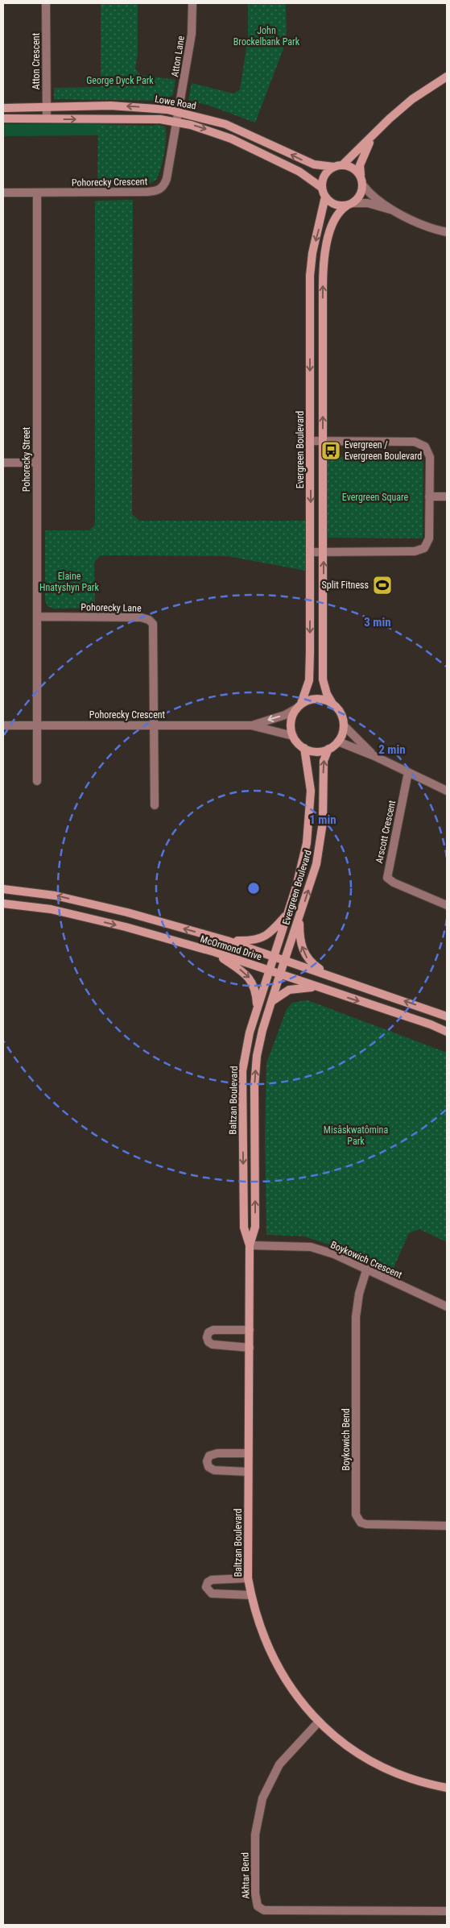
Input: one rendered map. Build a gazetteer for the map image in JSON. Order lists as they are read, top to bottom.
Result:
{
  "streets": {
    "street": [
      "Atton Lane",
      "Atton Crescent",
      "Lowe Road",
      "Pohorecky Crescent",
      "Evergreen Boulevard",
      "Pohorecky Street",
      "Pohorecky Lane",
      "Arscott Crescent",
      "McOrmond Drive",
      "Baltzan Boulevard",
      "Boykowich Crescent",
      "Boykowich Bend",
      "Akhtar Bend"
    ]
  },
  "crossings": [
    ["Atton Lane", "Lowe Road"],
    ["Atton Lane", "Pohorecky Crescent"],
    ["Atton Crescent", "Lowe Road"],
    ["Lowe Road", "Pohorecky Crescent"],
    ["Lowe Road", "Evergreen Boulevard"],
    ["Pohorecky Crescent", "Evergreen Boulevard"],
    ["Pohorecky Crescent", "Pohorecky Street"],
    ["Pohorecky Crescent", "Pohorecky Lane"],
    ["Evergreen Boulevard", "McOrmond Drive"],
    ["Evergreen Boulevard", "Baltzan Boulevard"],
    ["Pohorecky Street", "Pohorecky Lane"],
    ["McOrmond Drive", "Baltzan Boulevard"],
    ["Baltzan Boulevard", "Boykowich Crescent"],
    ["Baltzan Boulevard", "Akhtar Bend"],
    ["Boykowich Crescent", "Boykowich Bend"]
  ],
  "parks": [
    "John Brockelbank Park",
    "George Dyck Park",
    "Evergreen Square",
    "Elaine Hnatyshyn Park",
    "Misâskwatômina Park"
  ],
  "places": {
    "bus stop": ["Evergreen / Evergreen Boulevard"],
    "sports": ["Split Fitness"]
  },
  "rings": ["3 min", "2 min", "1 min"]
}
